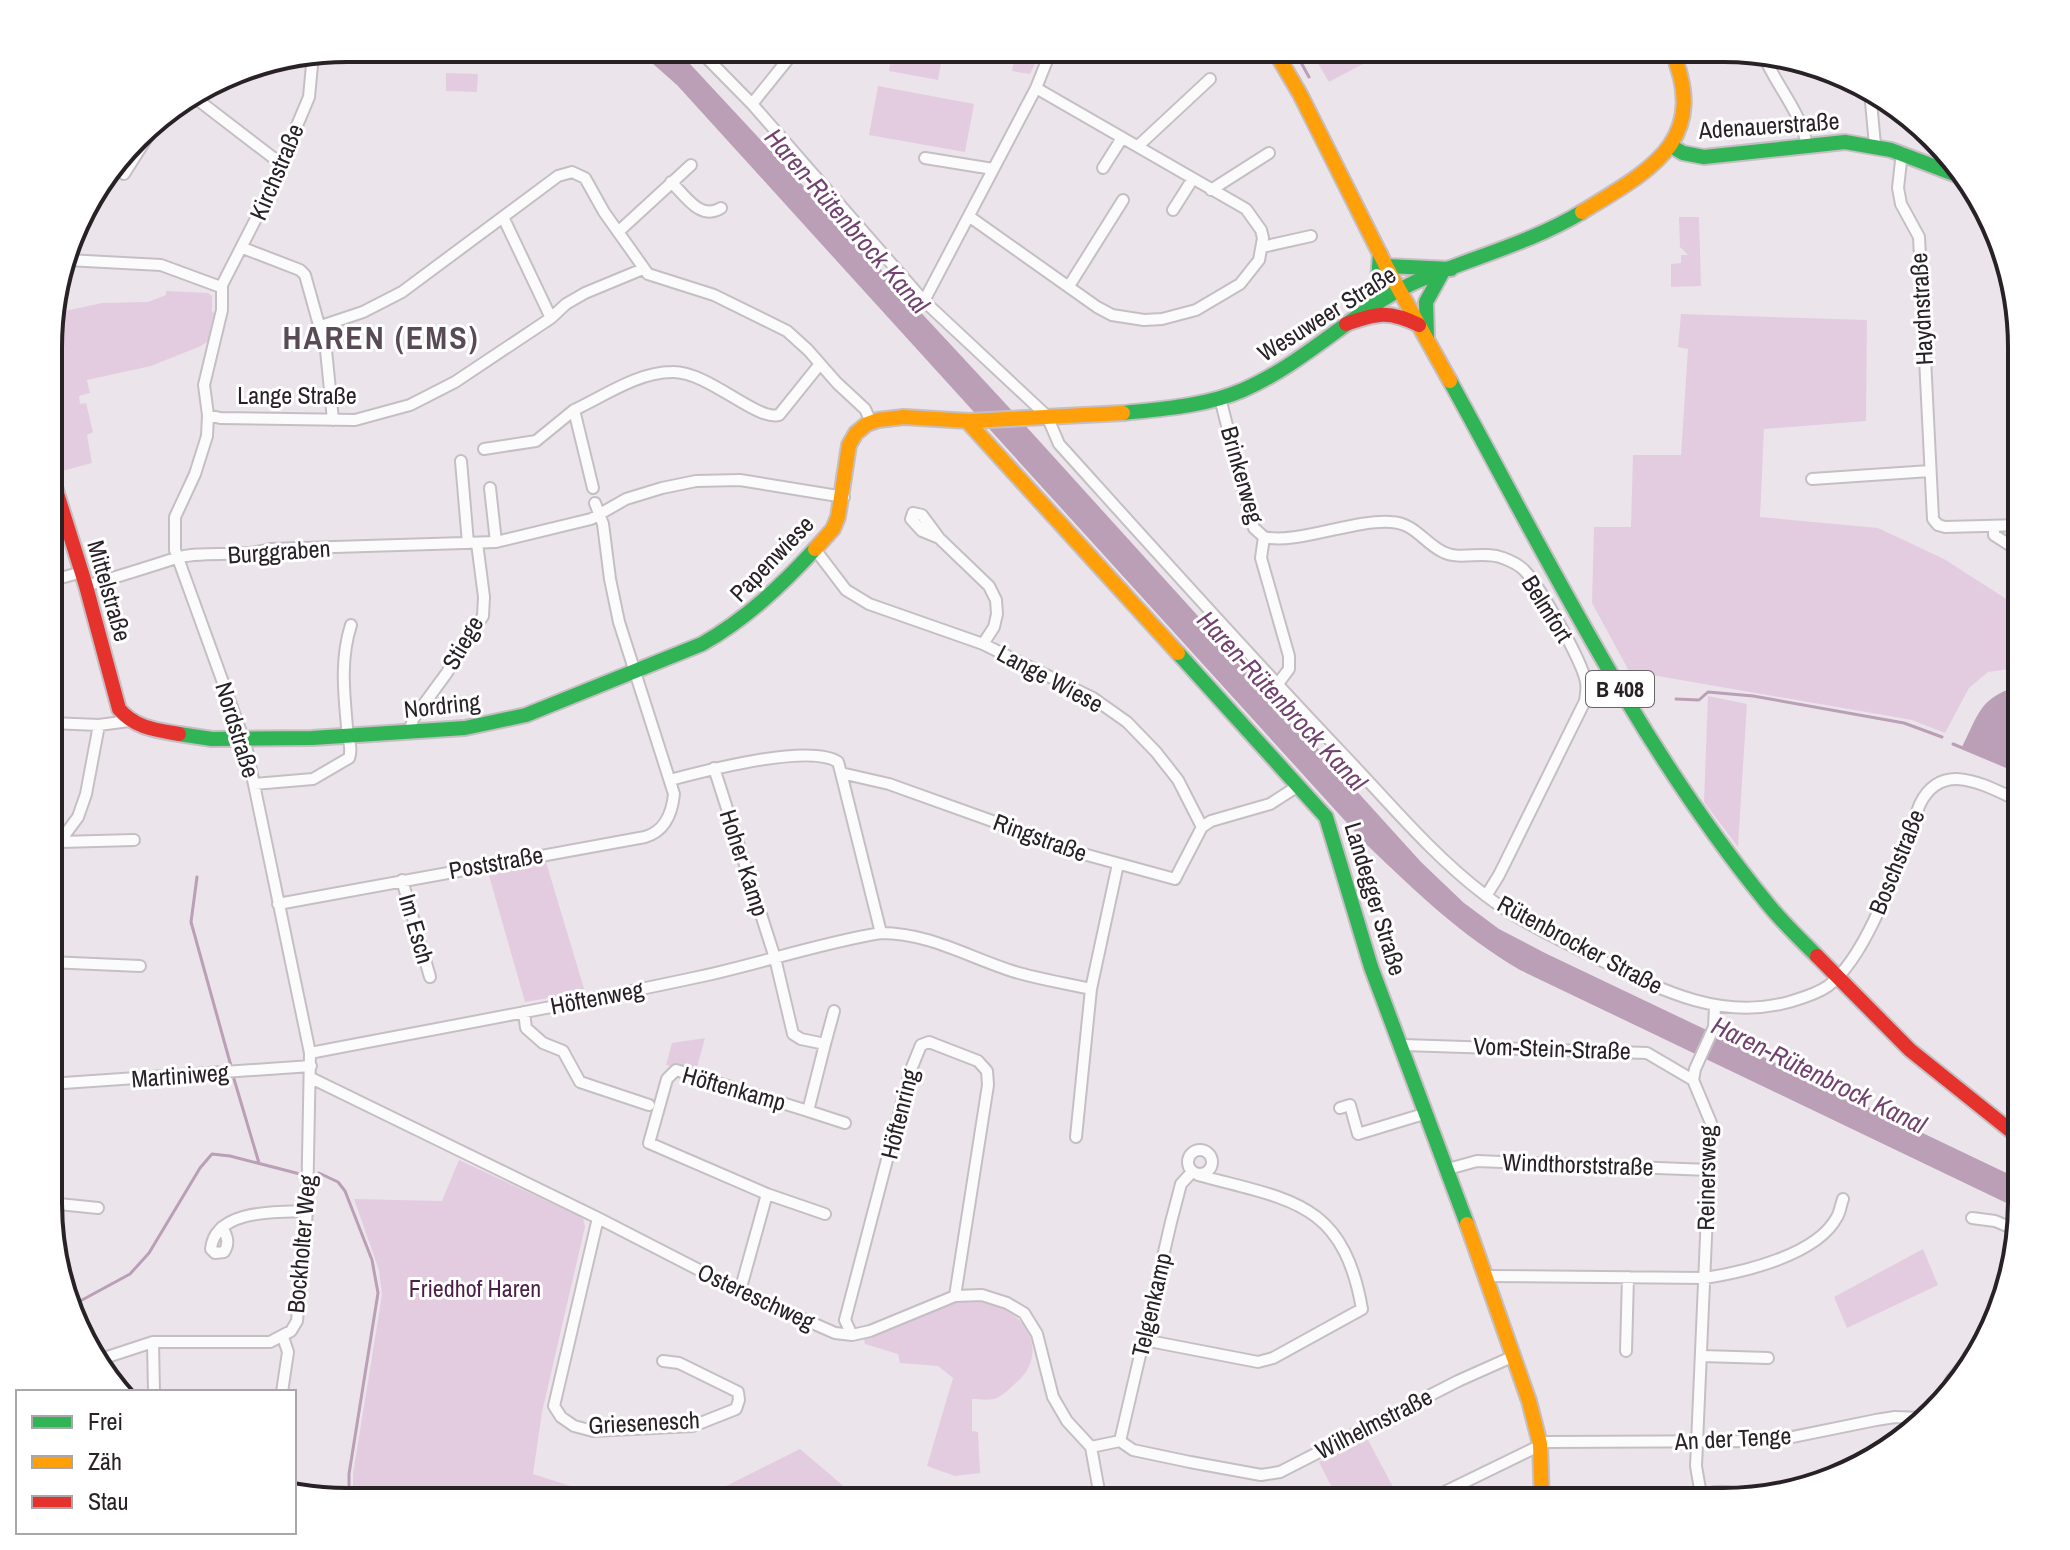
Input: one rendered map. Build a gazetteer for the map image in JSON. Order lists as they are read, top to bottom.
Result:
{
  "streets": {
    "main road": [
      "Adenauerstraße",
      "Wesuweer Straße",
      "Papenwiese",
      "Mittelstraße",
      "B 408",
      "Nordring",
      "Landegger Straße"
    ],
    "street": [
      "Kirchstraße",
      "Haydnstraße",
      "Lange Straße",
      "Brinkerweg",
      "Burggraben",
      "Belmfort",
      "Stiege",
      "Lange Wiese",
      "Nordstraße",
      "Ringstraße",
      "Boschstraße",
      "Poststraße",
      "Hoher Kamp",
      "Im Esch",
      "Rütenbrocker Straße",
      "Höftenweg",
      "Vom-Stein-Straße",
      "Martiniweg",
      "Höftenkamp",
      "Höftenring",
      "Windthorststraße",
      "Reinersweg",
      "Bockholter Weg",
      "Ostereschweg",
      "Telgenkamp",
      "Griesenesch",
      "Wilhelmstraße",
      "An der Tenge"
    ]
  },
  "crossings": [
    ["Adenauerstraße", "Haydnstraße"],
    ["Adenauerstraße", "Wesuweer Straße"],
    ["Kirchstraße", "Nordstraße"],
    ["Wesuweer Straße", "Brinkerweg"],
    ["Wesuweer Straße", "B 408"],
    ["Wesuweer Straße", "Landegger Straße"],
    ["Wesuweer Straße", "Rütenbrocker Straße"],
    ["Lange Straße", "Nordstraße"],
    ["Brinkerweg", "Belmfort"],
    ["Brinkerweg", "Rütenbrocker Straße"],
    ["Burggraben", "Papenwiese"],
    ["Burggraben", "Mittelstraße"],
    ["Burggraben", "Stiege"],
    ["Burggraben", "Nordstraße"],
    ["Papenwiese", "Lange Wiese"],
    ["Papenwiese", "Nordring"],
    ["Mittelstraße", "Nordring"],
    ["Belmfort", "Rütenbrocker Straße"],
    ["Stiege", "Nordring"],
    ["B 408", "Boschstraße"],
    ["B 408", "Rütenbrocker Straße"],
    ["Nordring", "Nordstraße"],
    ["Nordstraße", "Poststraße"],
    ["Nordstraße", "Höftenweg"],
    ["Nordstraße", "Bockholter Weg"],
    ["Ringstraße", "Poststraße"],
    ["Ringstraße", "Hoher Kamp"],
    ["Boschstraße", "Rütenbrocker Straße"],
    ["Poststraße", "Im Esch"],
    ["Hoher Kamp", "Höftenweg"],
    ["Landegger Straße", "Vom-Stein-Straße"],
    ["Landegger Straße", "Windthorststraße"],
    ["Landegger Straße", "Wilhelmstraße"],
    ["Landegger Straße", "An der Tenge"],
    ["Höftenweg", "Bockholter Weg"],
    ["Vom-Stein-Straße", "Reinersweg"],
    ["Martiniweg", "Bockholter Weg"],
    ["Höftenring", "Ostereschweg"],
    ["Windthorststraße", "Reinersweg"],
    ["Reinersweg", "An der Tenge"],
    ["Bockholter Weg", "Ostereschweg"],
    ["Ostereschweg", "Griesenesch"],
    ["Telgenkamp", "Wilhelmstraße"]
  ],
  "districts": ["HAREN (EMS)"],
  "water": ["Haren-Rütenbrock Kanal"],
  "parks": ["Friedhof Haren"],
  "legend": ["Frei", "Zäh", "Stau"]
}
